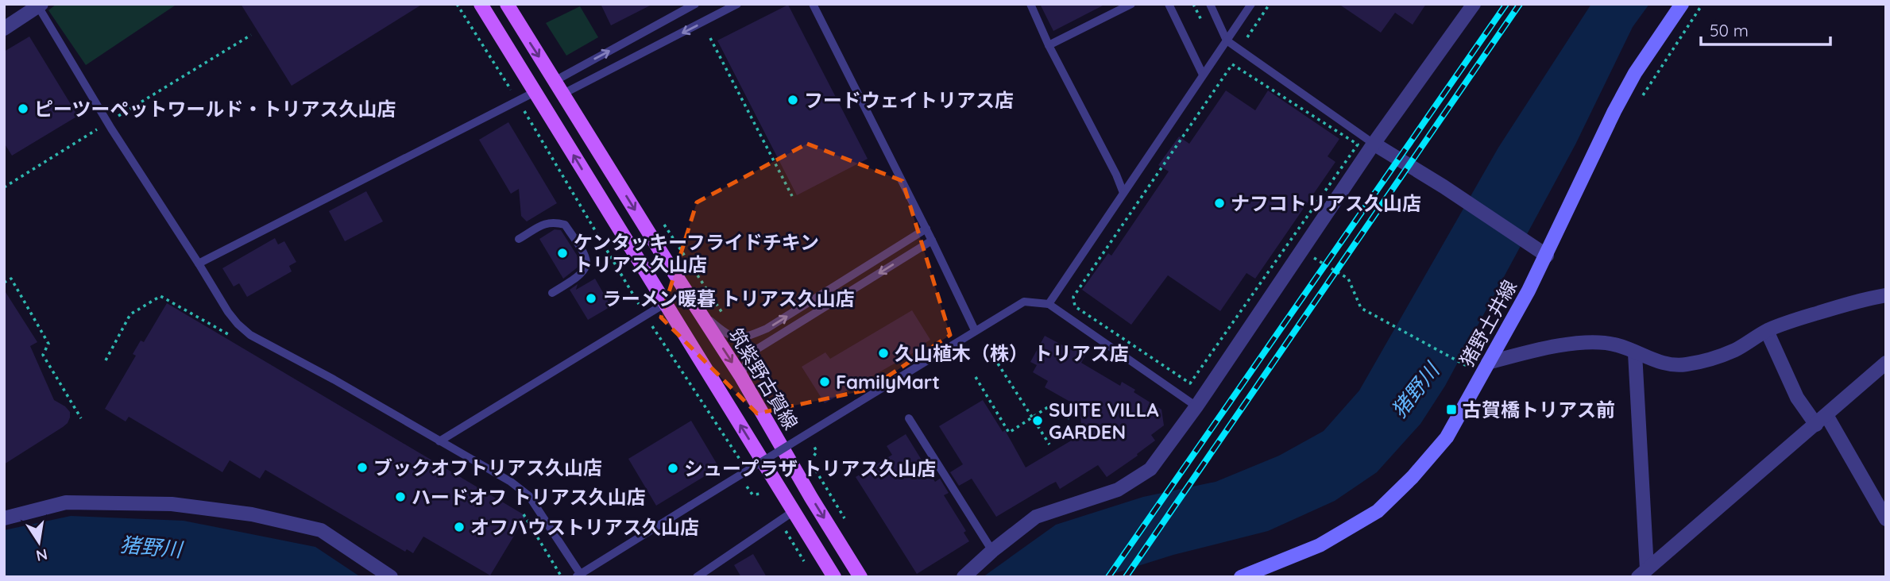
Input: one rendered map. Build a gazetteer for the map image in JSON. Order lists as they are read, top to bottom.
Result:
{
  "streets": {
    "main road": ["猪野土井線", "筑紫野古賀線"]
  },
  "water": ["猪野川"],
  "places": {
    "other": [
      "フードウェイトリアス店",
      "ピーツーペットワールド・トリアス久山店",
      "ナフコトリアス久山店",
      "ケンタッキーフライドチキン トリアス久山店",
      "ラーメン暖暮 トリアス久山店",
      "久山植木（株） トリアス店",
      "FamilyMart",
      "SUITE VILLA GARDEN",
      "ブックオフトリアス久山店",
      "シュープラザ トリアス久山店",
      "ハードオフ トリアス久山店",
      "オフハウストリアス久山店"
    ],
    "transit": ["古賀橋トリアス前"]
  },
  "scale_bar": "50 m",
  "north": "bottom"
}
